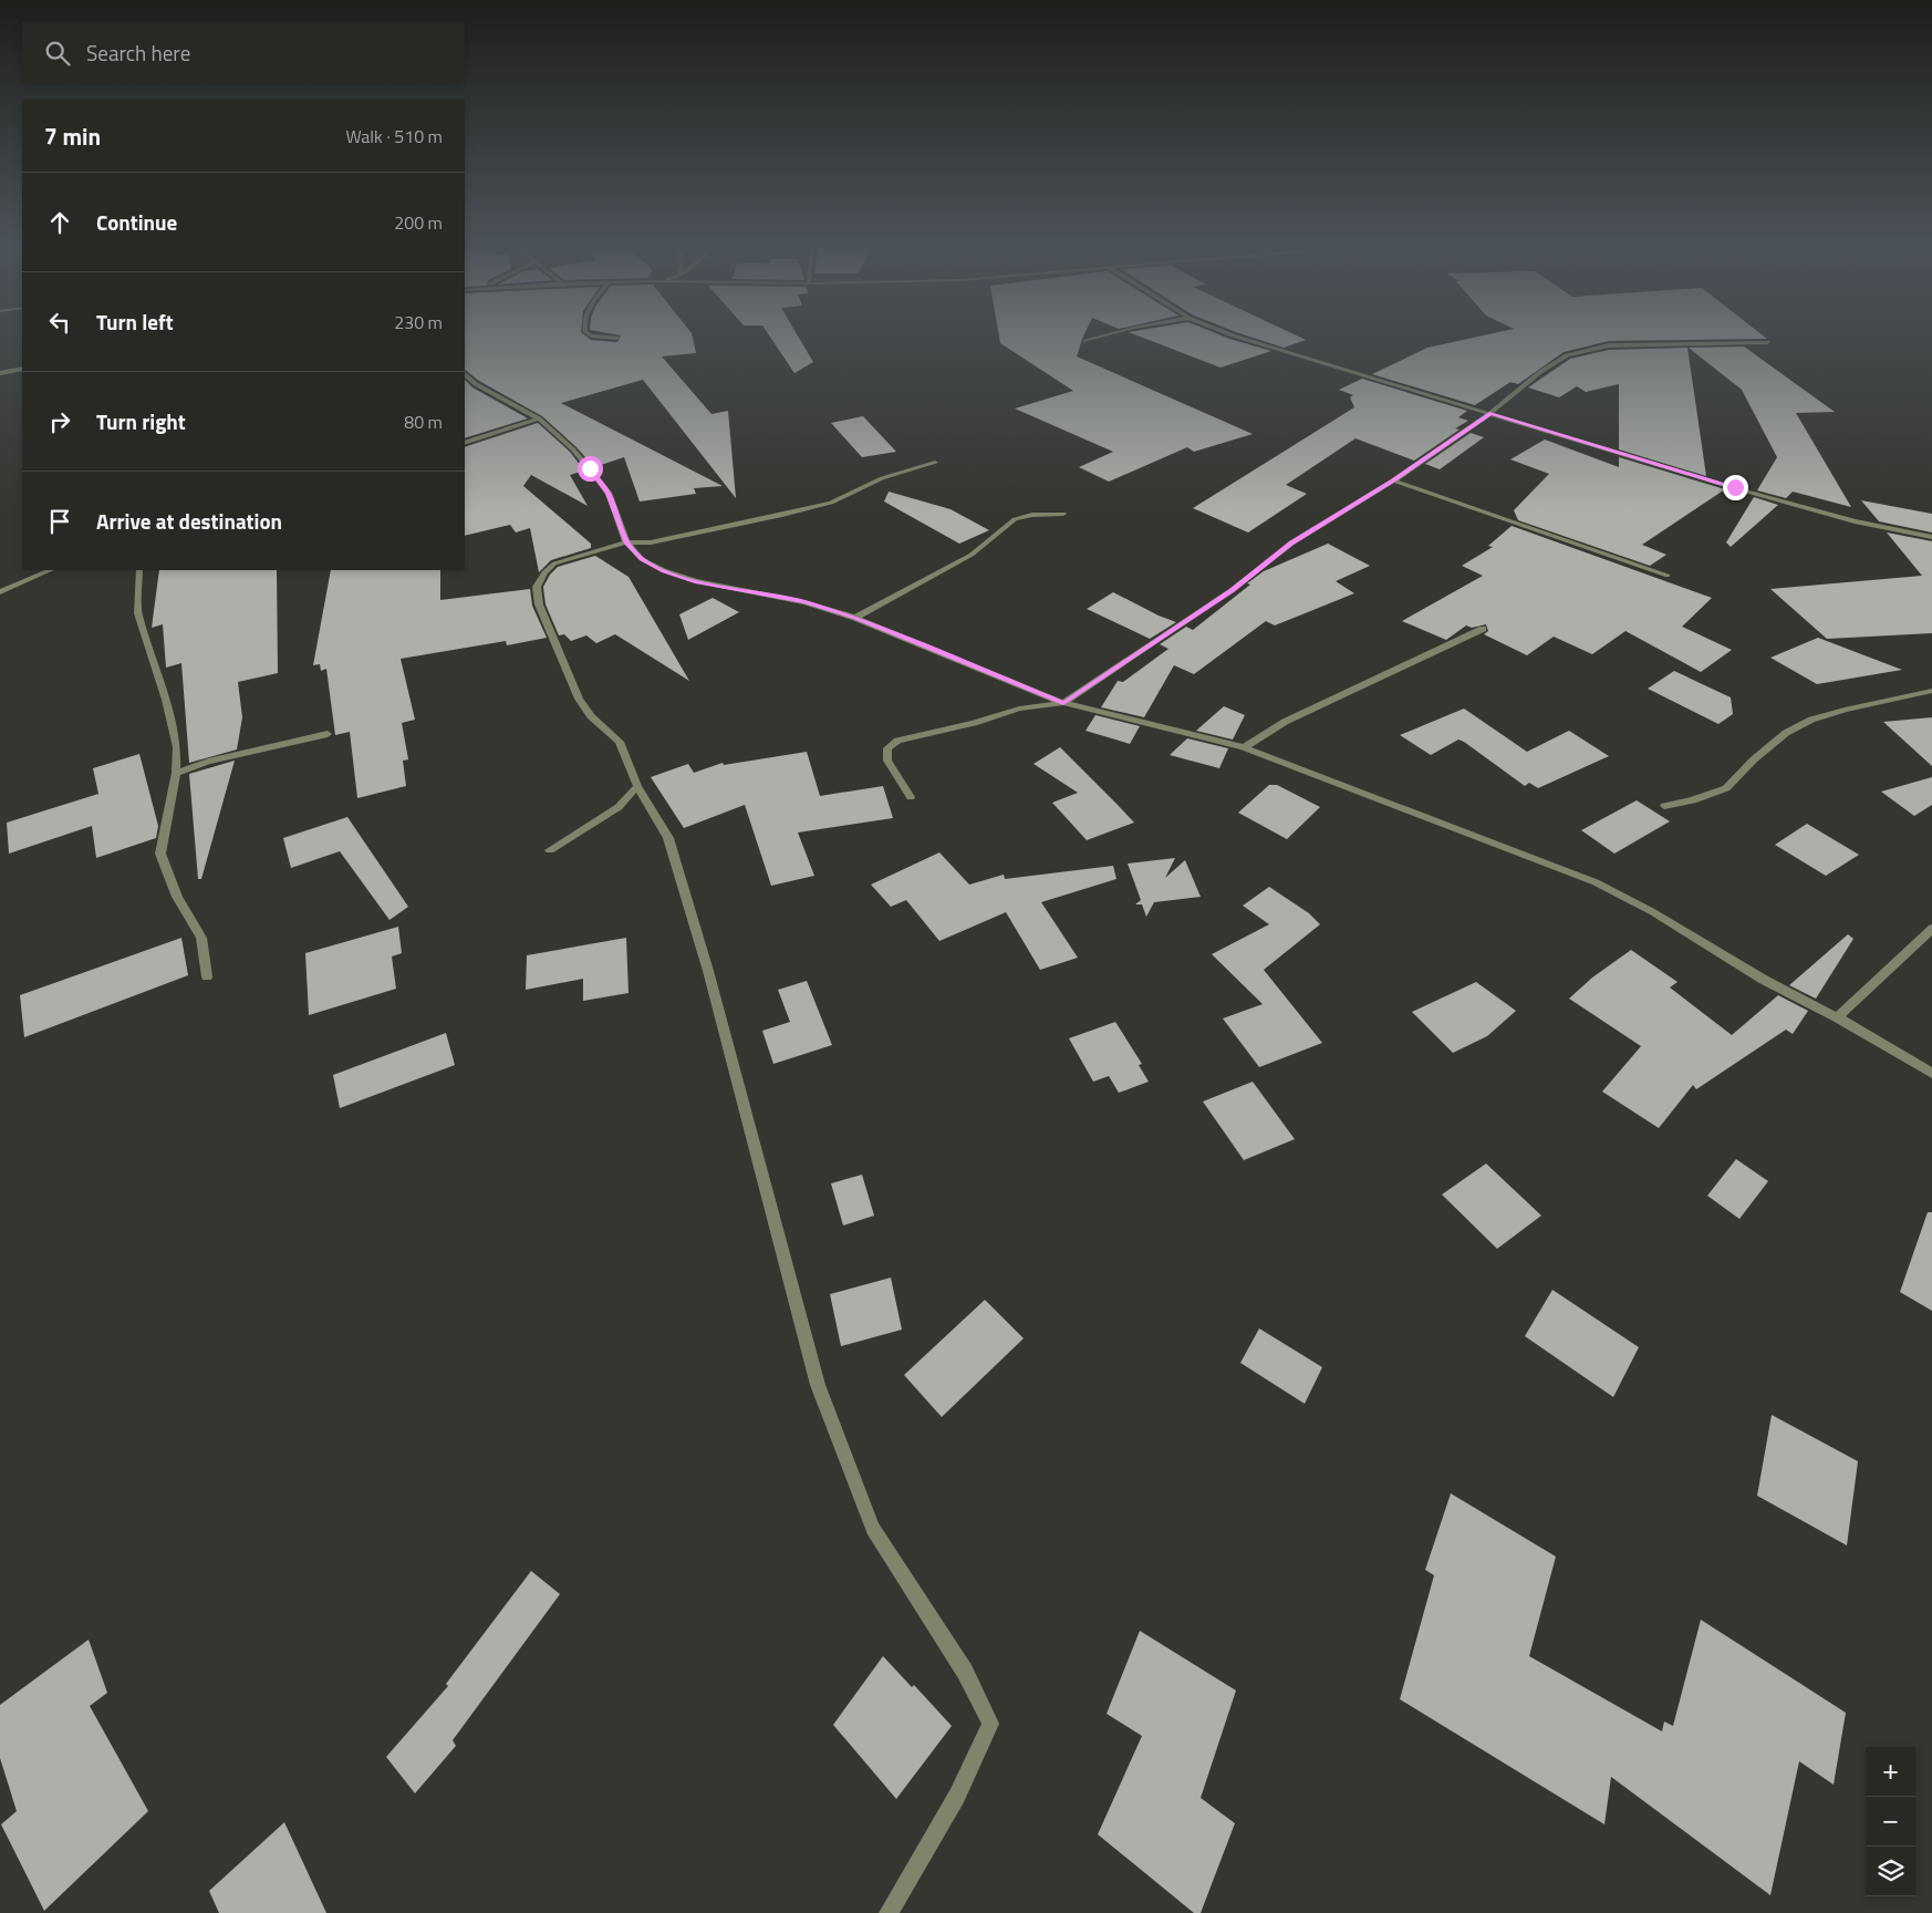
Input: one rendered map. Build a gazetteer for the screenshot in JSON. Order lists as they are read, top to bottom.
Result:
{
  "page": {
    "search": "Search here",
    "heading": ["7 min", "Walk · 510 m"],
    "list": [
      ["Continue", "200 m"],
      ["Turn left", "230 m"],
      ["Turn right", "80 m"],
      "Arrive at destination"
    ],
    "map_buttons": ["+", "−"]
  }
}
